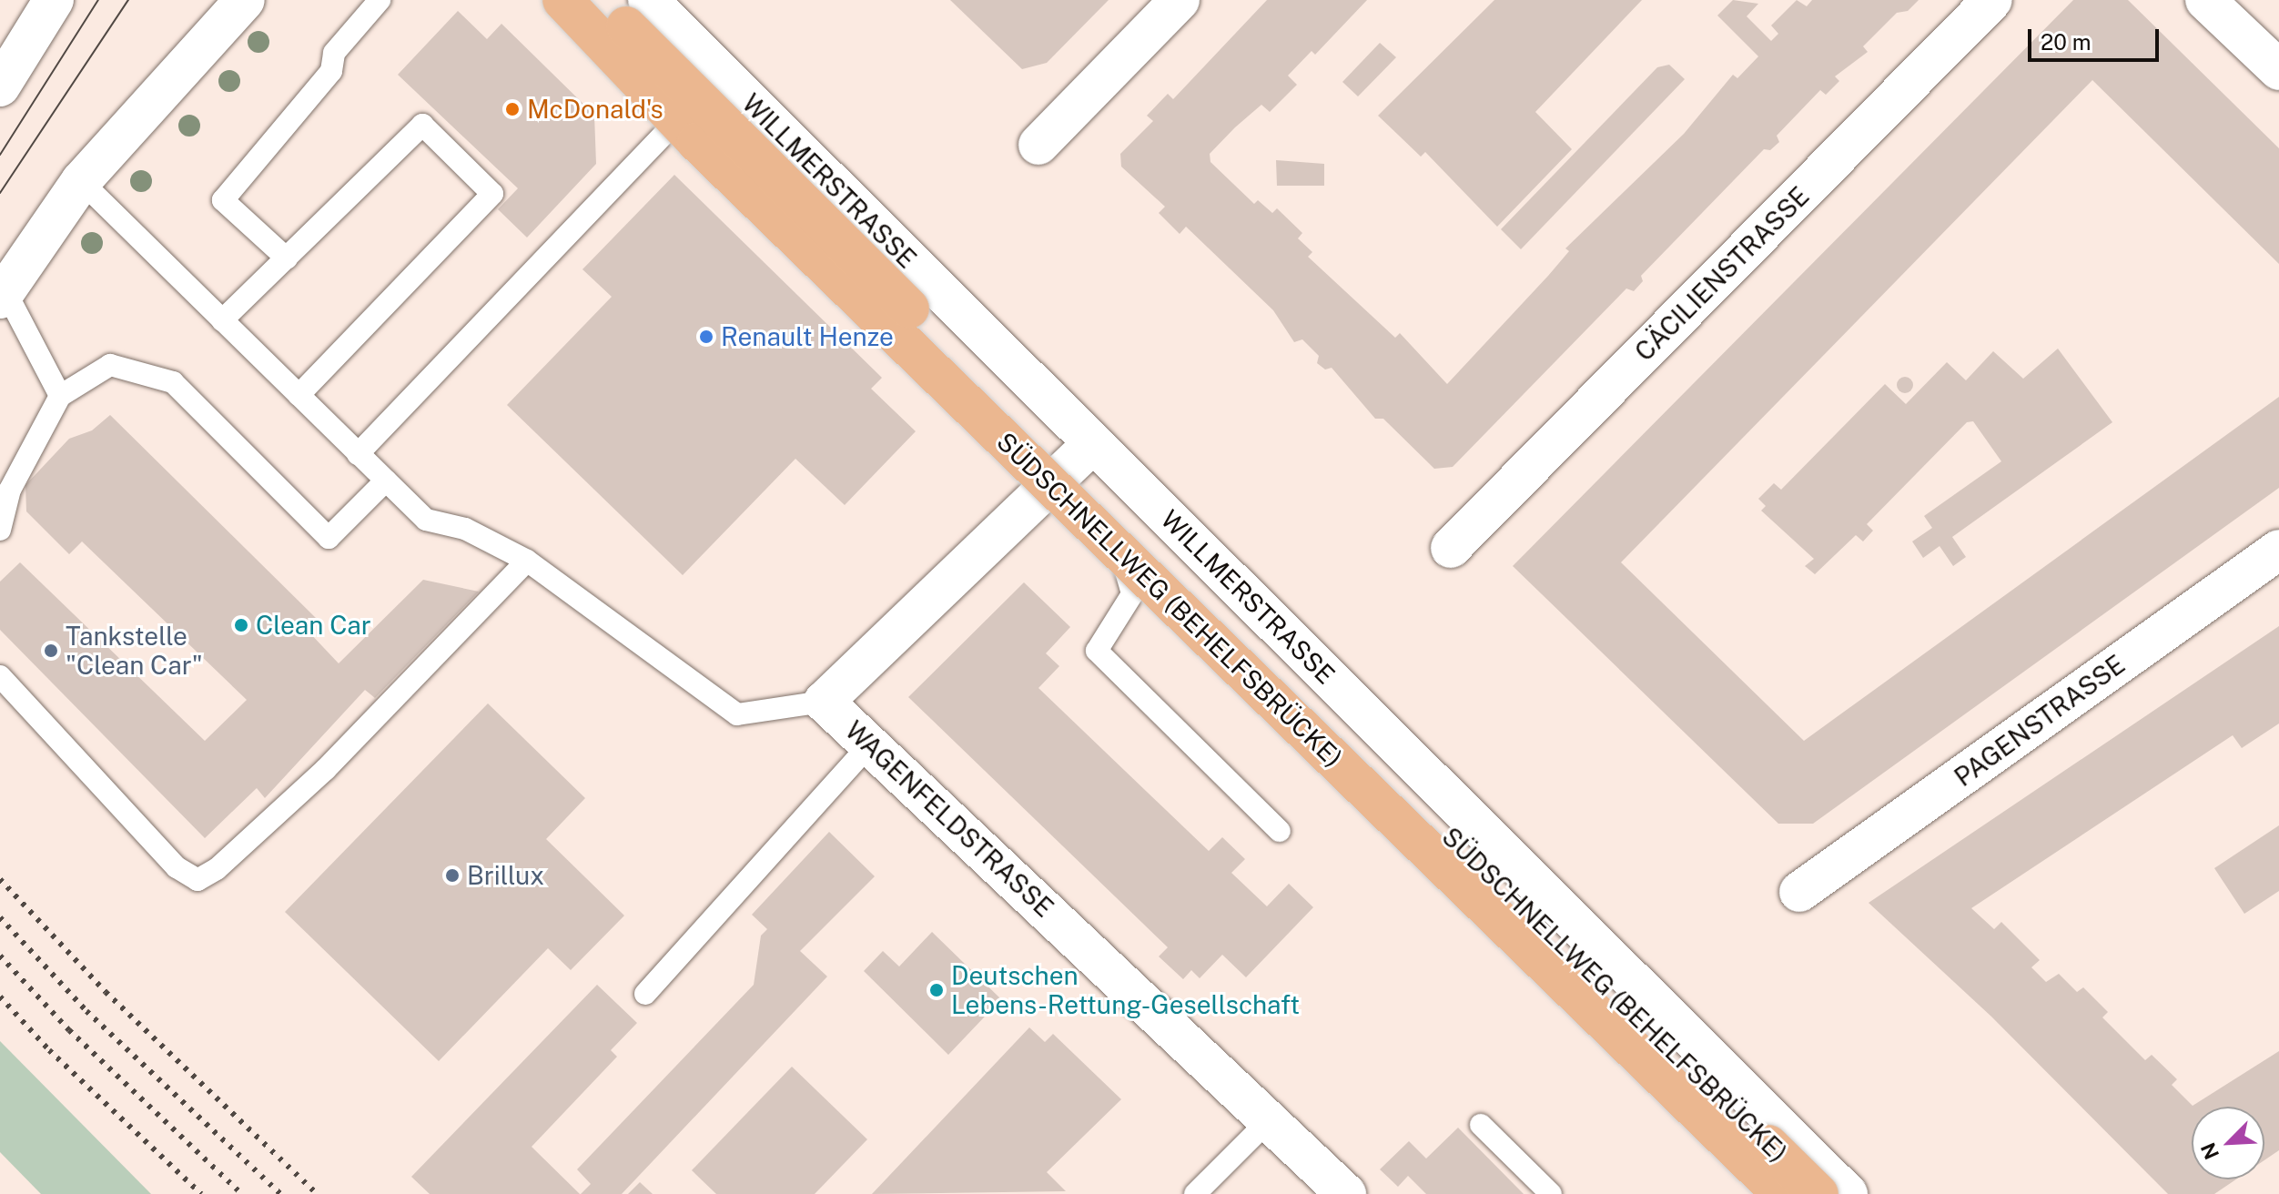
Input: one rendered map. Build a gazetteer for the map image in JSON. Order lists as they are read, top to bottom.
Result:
{
  "streets": {
    "highway": ["SÜDSCHNELLWEG (BEHELFSBRÜCKE)"],
    "street": [
      "WILLMERSTRASSE",
      "CÄCILIENSTRASSE",
      "PAGENSTRASSE",
      "WAGENFELDSTRASSE"
    ]
  },
  "crossings": [
    ["WILLMERSTRASSE", "WAGENFELDSTRASSE"]
  ],
  "places": [
    "McDonald's",
    "Renault Henze",
    "Clean Car",
    "Tankstelle \"Clean Car\"",
    "Brillux",
    "Deutschen Lebens-Rettung-Gesellschaft"
  ],
  "scale_bar": "20 m",
  "north": "bottom left"
}
